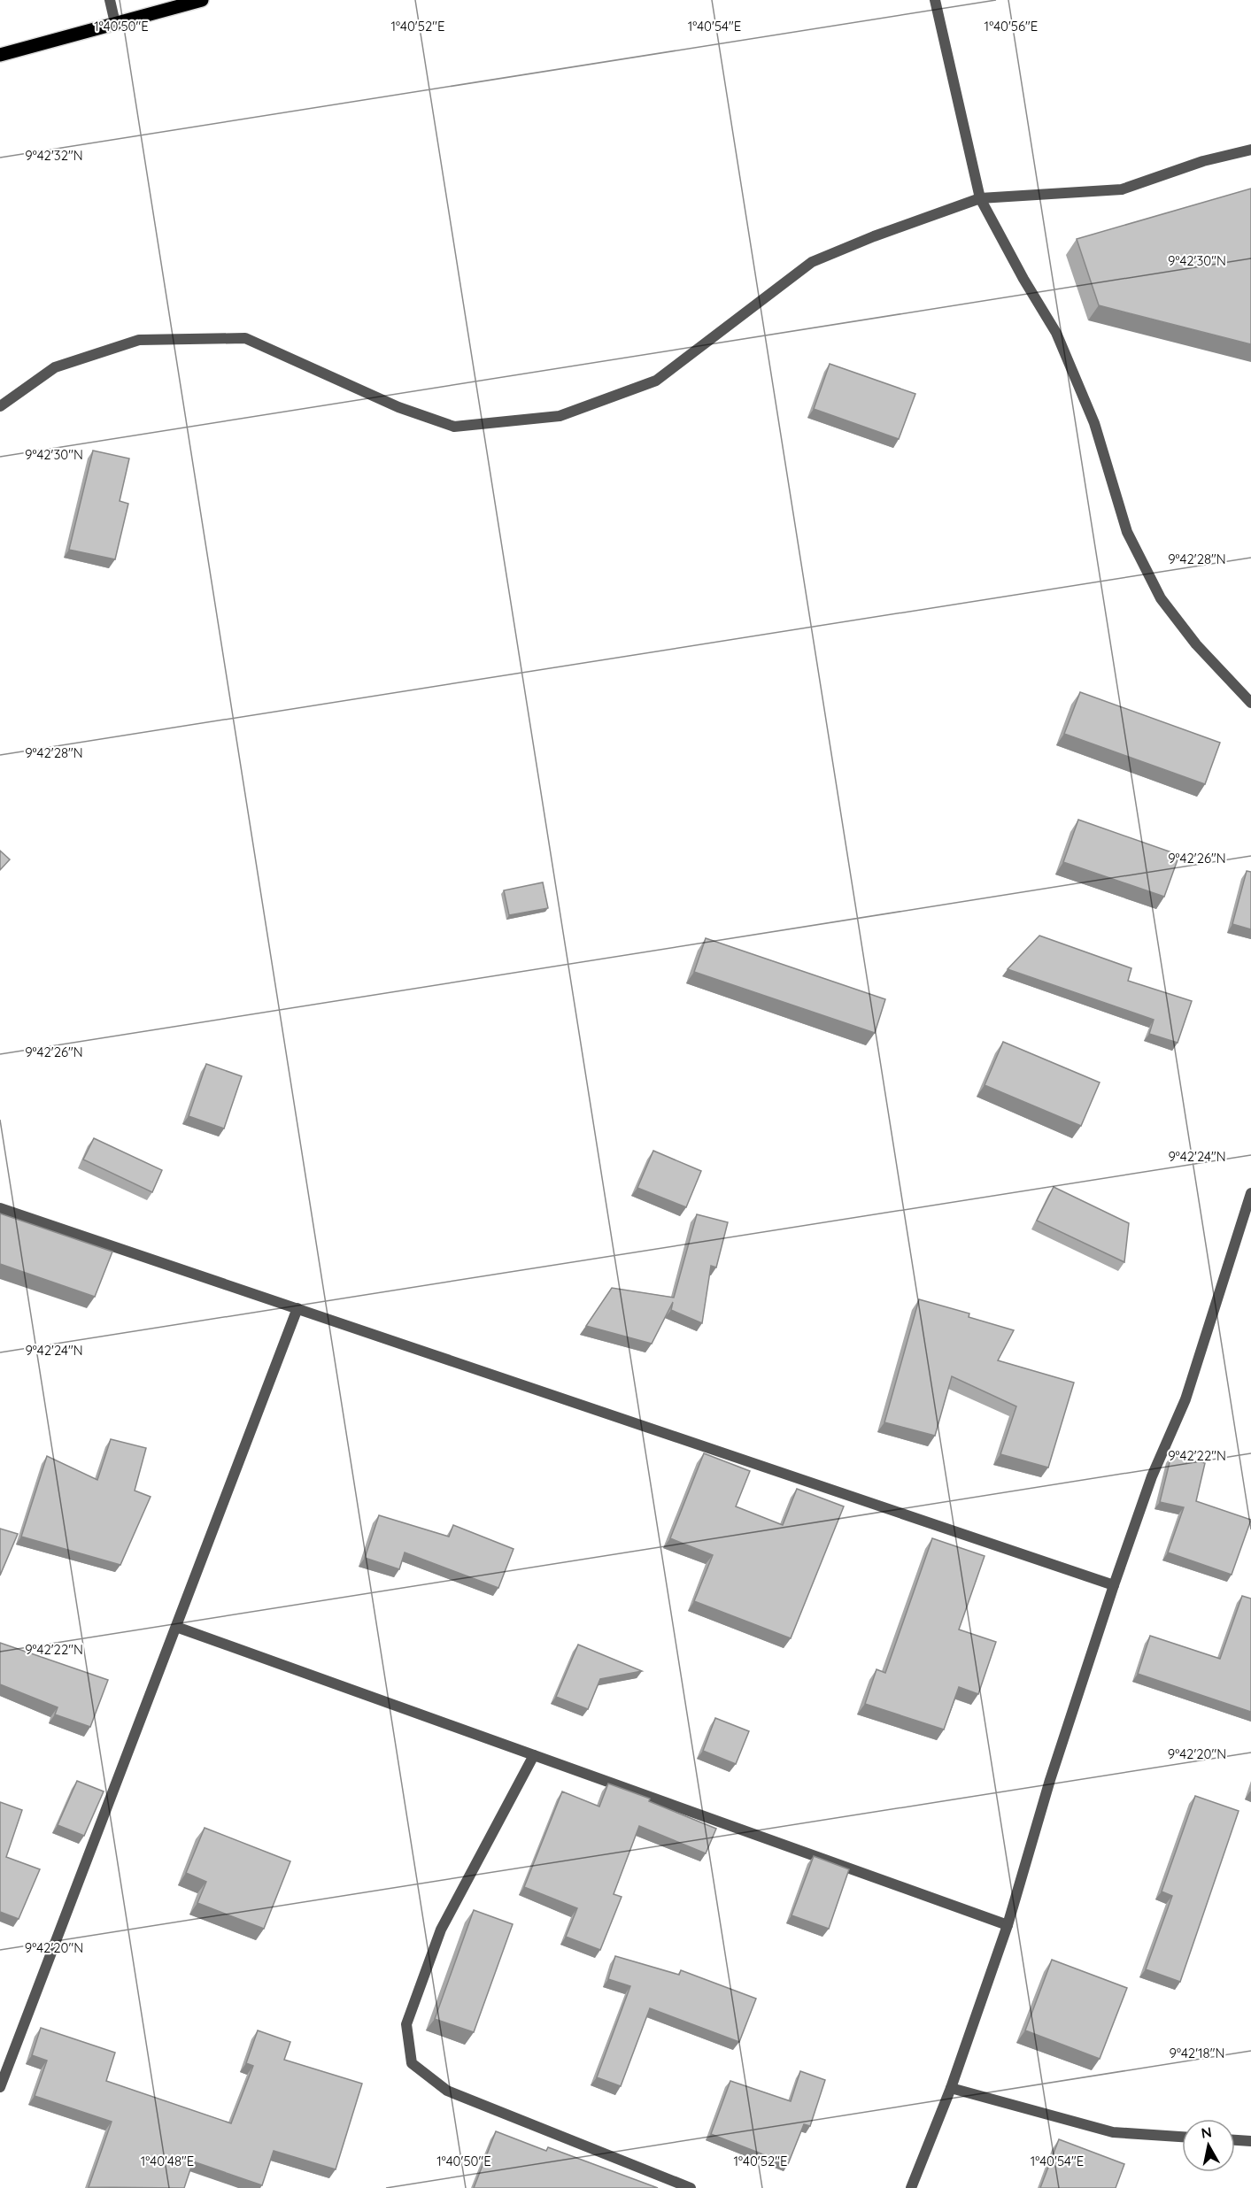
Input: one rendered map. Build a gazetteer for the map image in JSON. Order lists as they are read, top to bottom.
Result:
{
  "north": "top",
  "coordinates": [
    "1°40'50\"E",
    "1°40'52\"E",
    "1°40'54\"E",
    "1°40'56\"E",
    "9°42'32\"N",
    "9°42'30\"N",
    "9°42'28\"N",
    "9°42'26\"N",
    "9°42'24\"N",
    "9°42'22\"N",
    "9°42'20\"N",
    "9°42'18\"N",
    "1°40'48\"E"
  ]
}
